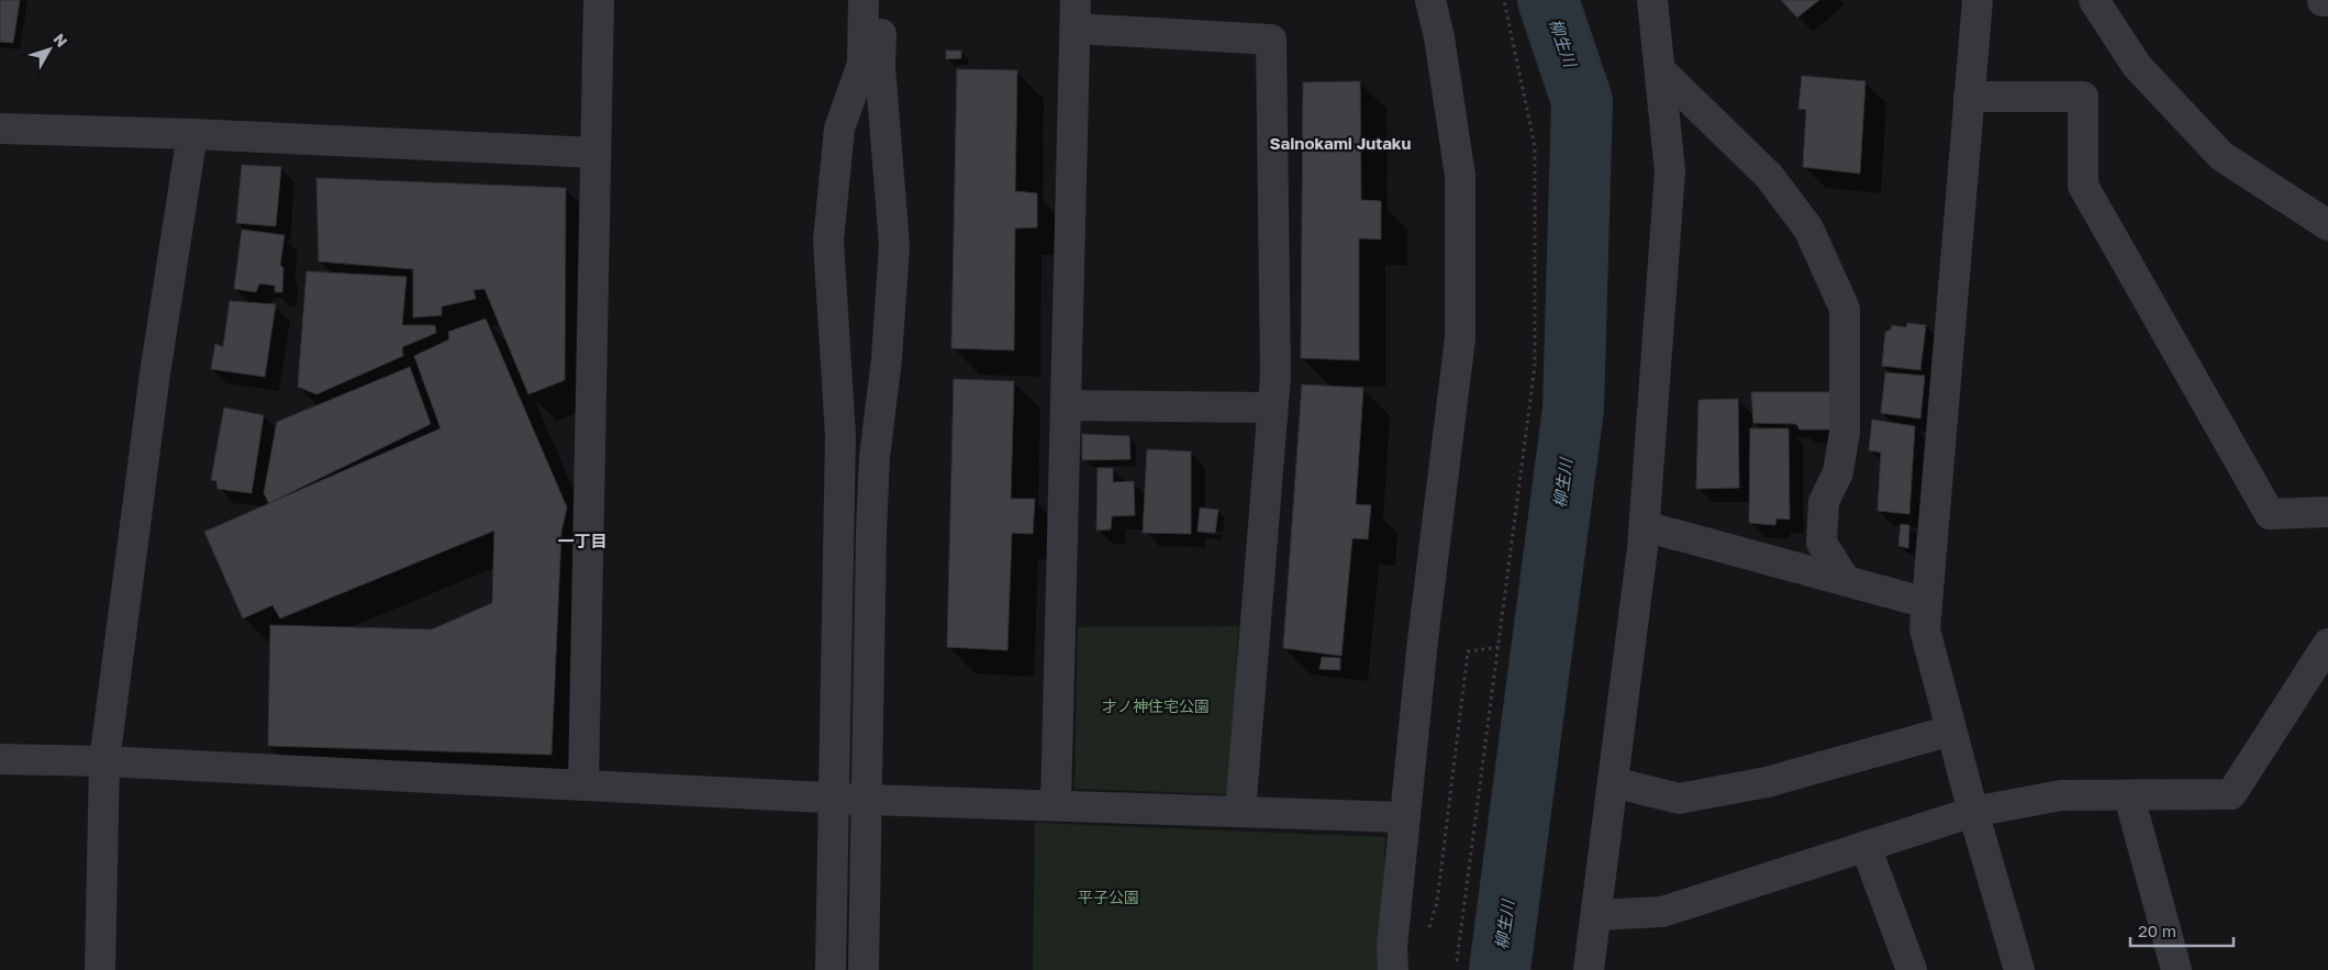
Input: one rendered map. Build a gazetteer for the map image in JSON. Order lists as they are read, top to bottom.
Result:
{
  "districts": ["Sainokami Jutaku", "一丁目"],
  "water": ["柳生川"],
  "parks": ["才ノ神住宅公園", "平子公園"],
  "scale_bar": "20 m",
  "north": "top right"
}
